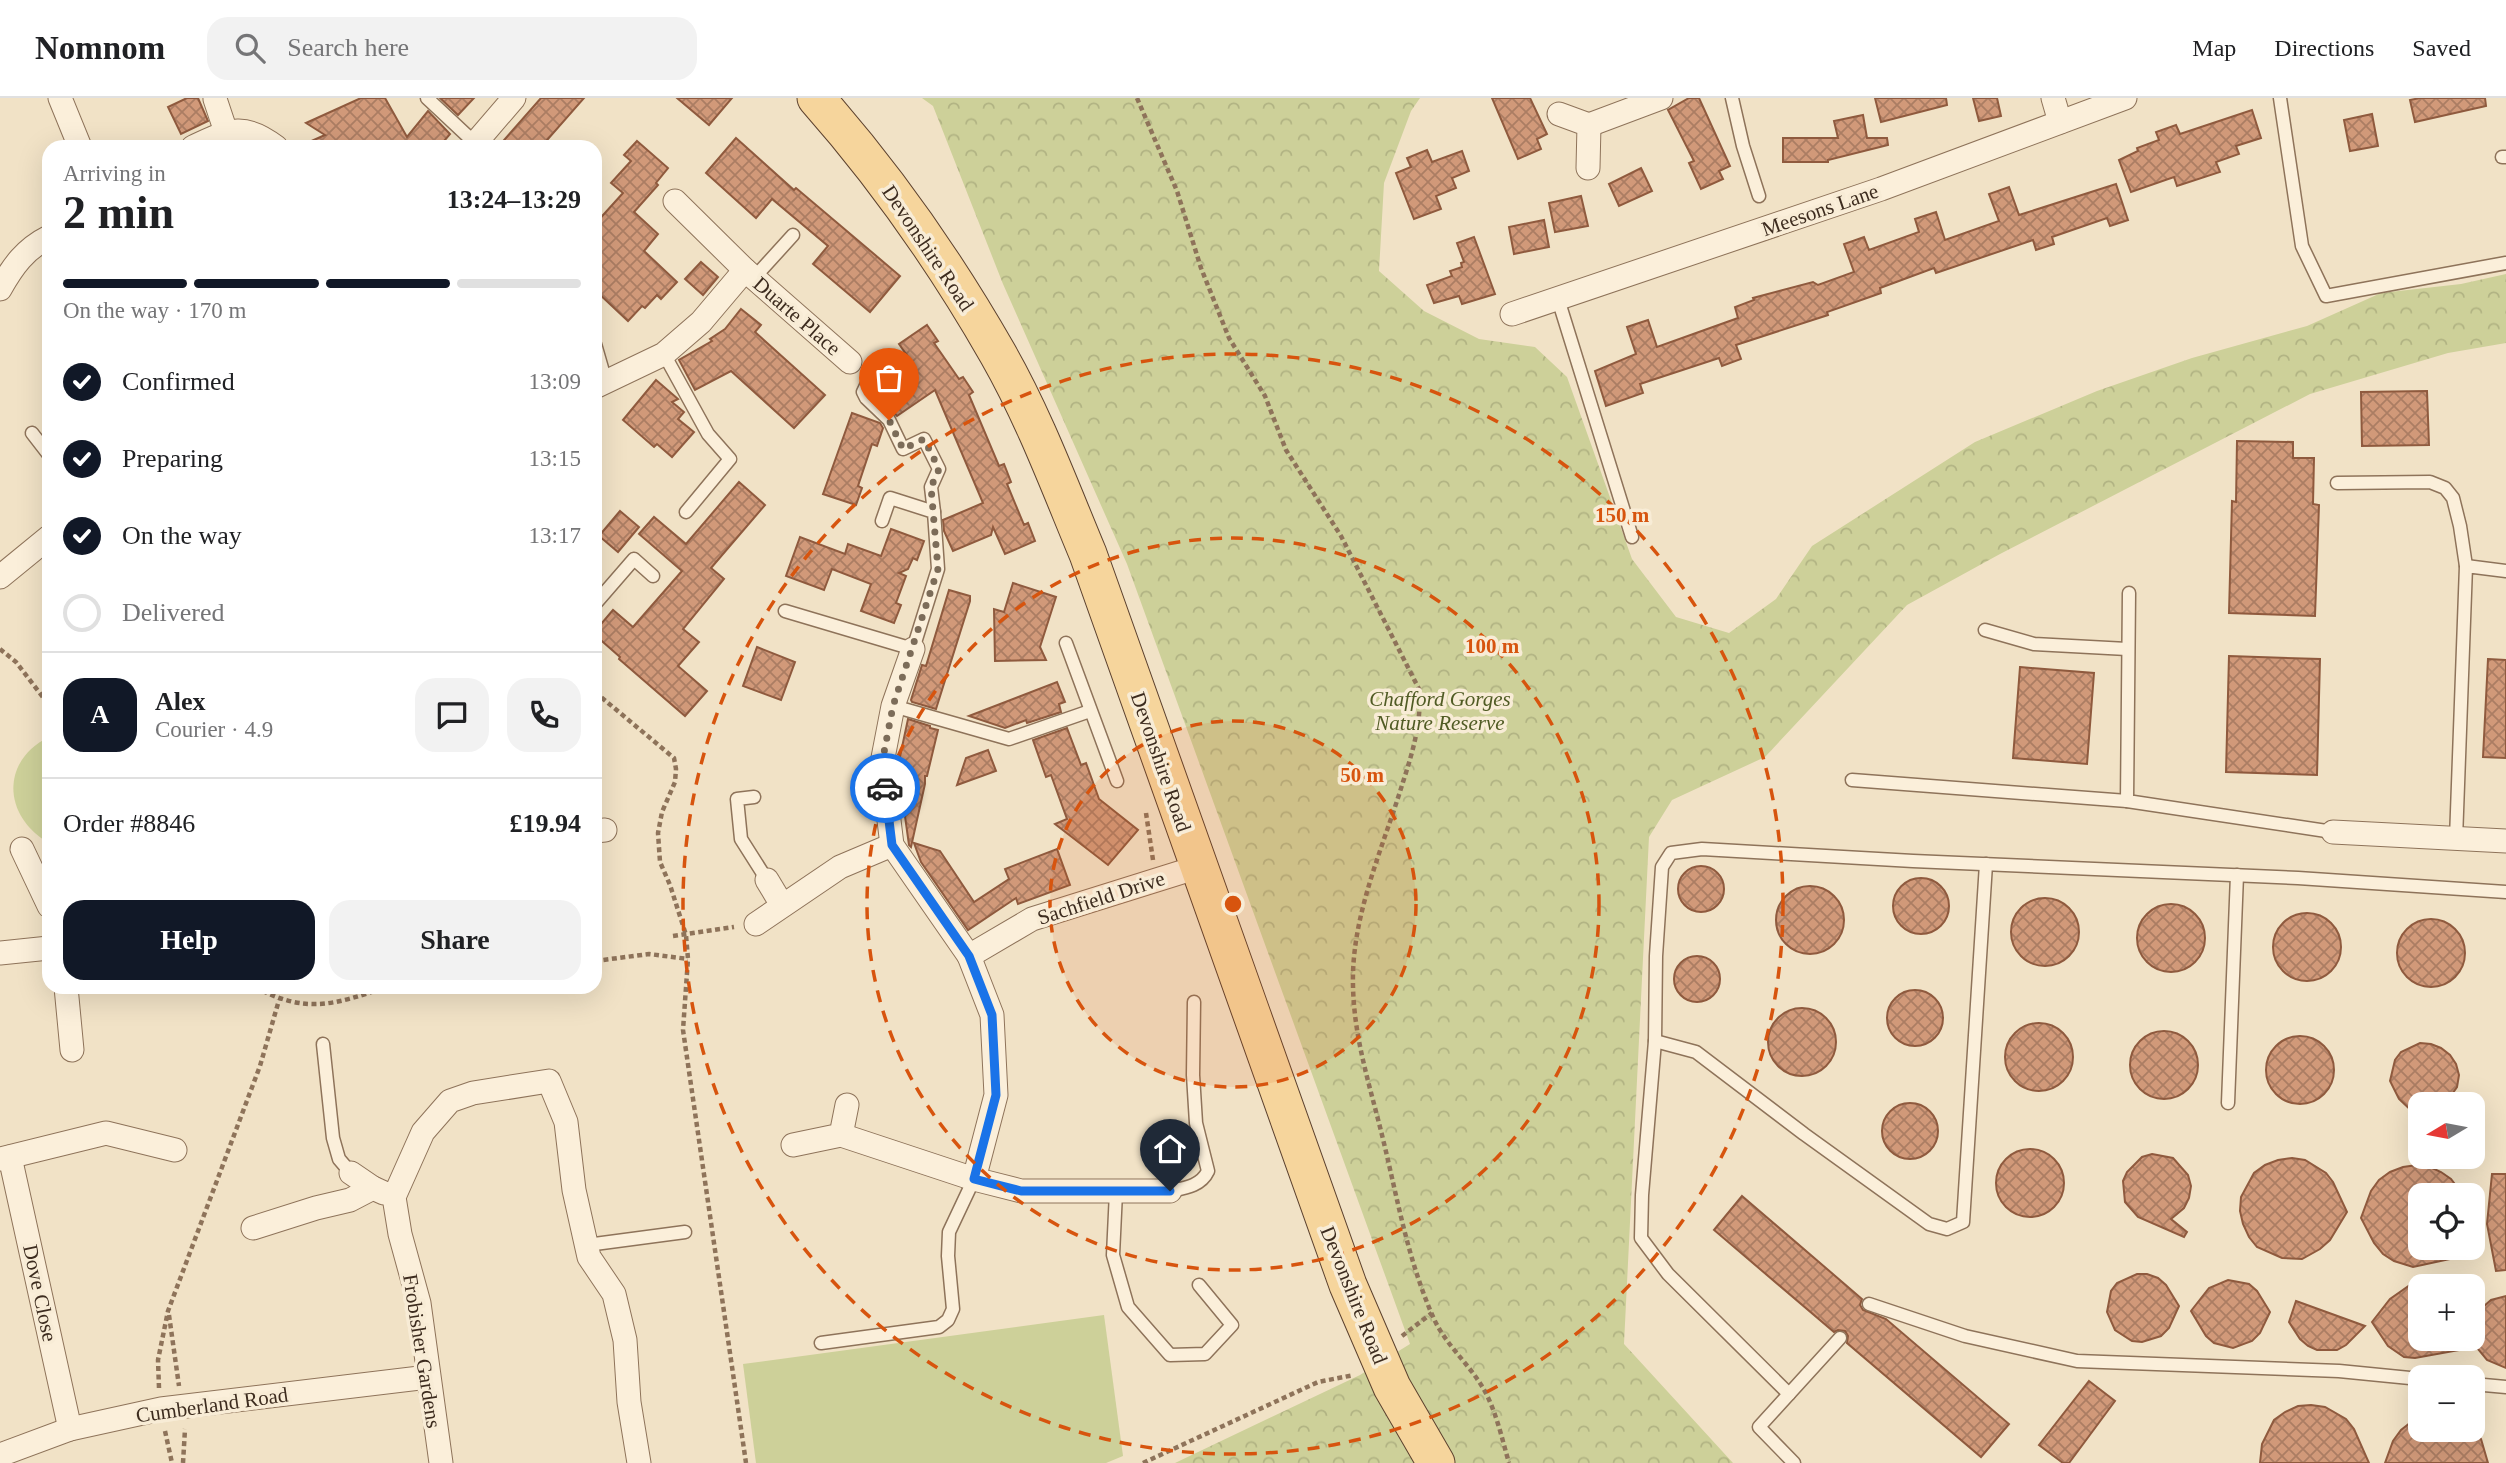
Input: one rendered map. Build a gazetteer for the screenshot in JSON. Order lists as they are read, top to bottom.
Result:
{
  "streets": {
    "main road": ["Devonshire Road"],
    "street": [
      "Meesons Lane",
      "Duarte Place",
      "Sachfield Drive",
      "Dove Close",
      "Frobisher Gardens",
      "Cumberland Road"
    ]
  },
  "crossings": [
    ["Devonshire Road", "Sachfield Drive"],
    ["Dove Close", "Cumberland Road"],
    ["Frobisher Gardens", "Cumberland Road"]
  ],
  "parks": ["Chafford Gorges Nature Reserve"],
  "north": "left",
  "page": {
    "header": "Nomnom",
    "search": "Search here",
    "nav": ["Map", "Directions", "Saved"],
    "heading": ["2 min", "Arriving in", "13:24–13:29"],
    "panel": [
      "Alex",
      "Courier · 4.9",
      "Order #8846",
      "£19.94"
    ],
    "bar": "On the way · 170 m",
    "list": [
      ["Confirmed", "13:09"],
      ["Preparing", "13:15"],
      ["On the way", "13:17"],
      "Delivered"
    ],
    "round": "A",
    "buttons": ["Help", "Share"],
    "map_buttons": ["+", "−"]
  },
  "rings": ["150 m", "100 m", "50 m"]
}
